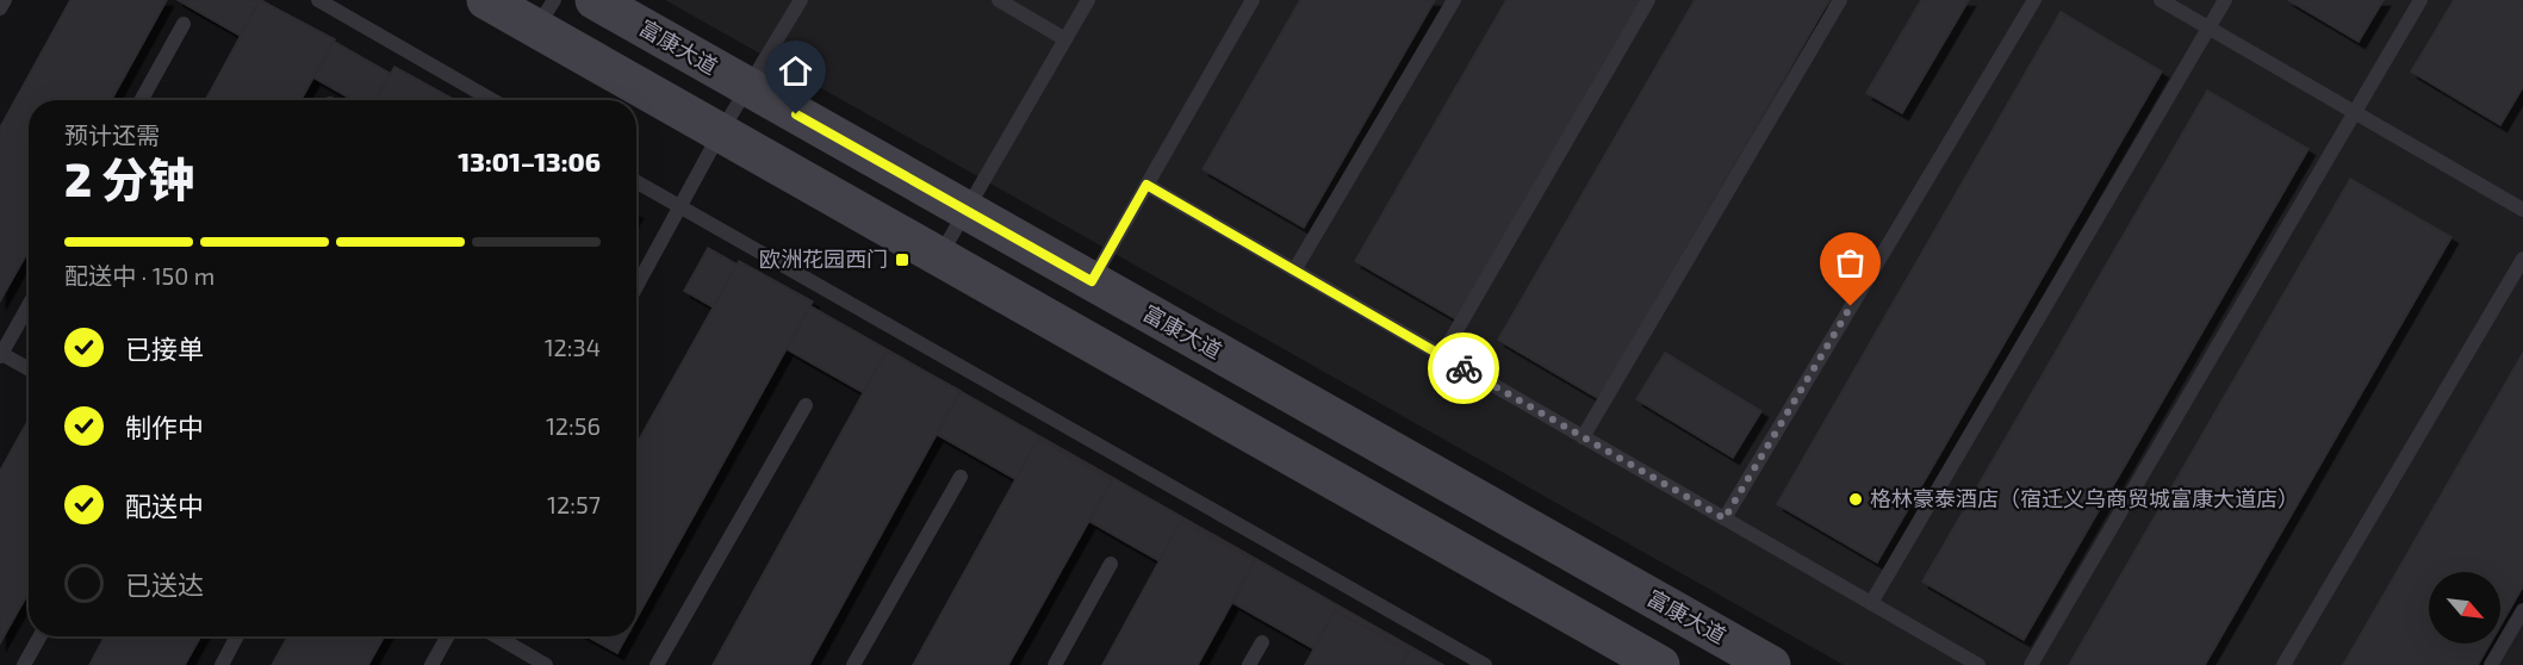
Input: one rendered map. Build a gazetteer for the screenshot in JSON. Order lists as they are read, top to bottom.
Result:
{
  "streets": {
    "street": ["富康大道"]
  },
  "places": {
    "transit": ["欧洲花园西门"],
    "other": ["格林豪泰酒店（宿迁义乌商贸城富康大道店）"]
  },
  "north": "bottom right",
  "page": {
    "heading": ["2 分钟", "预计还需", "13:01–13:06"],
    "bar": "配送中 · 150 m",
    "list": [
      ["已接单", "12:34"],
      ["制作中", "12:56"],
      ["配送中", "12:57"],
      "已送达"
    ]
  }
}
